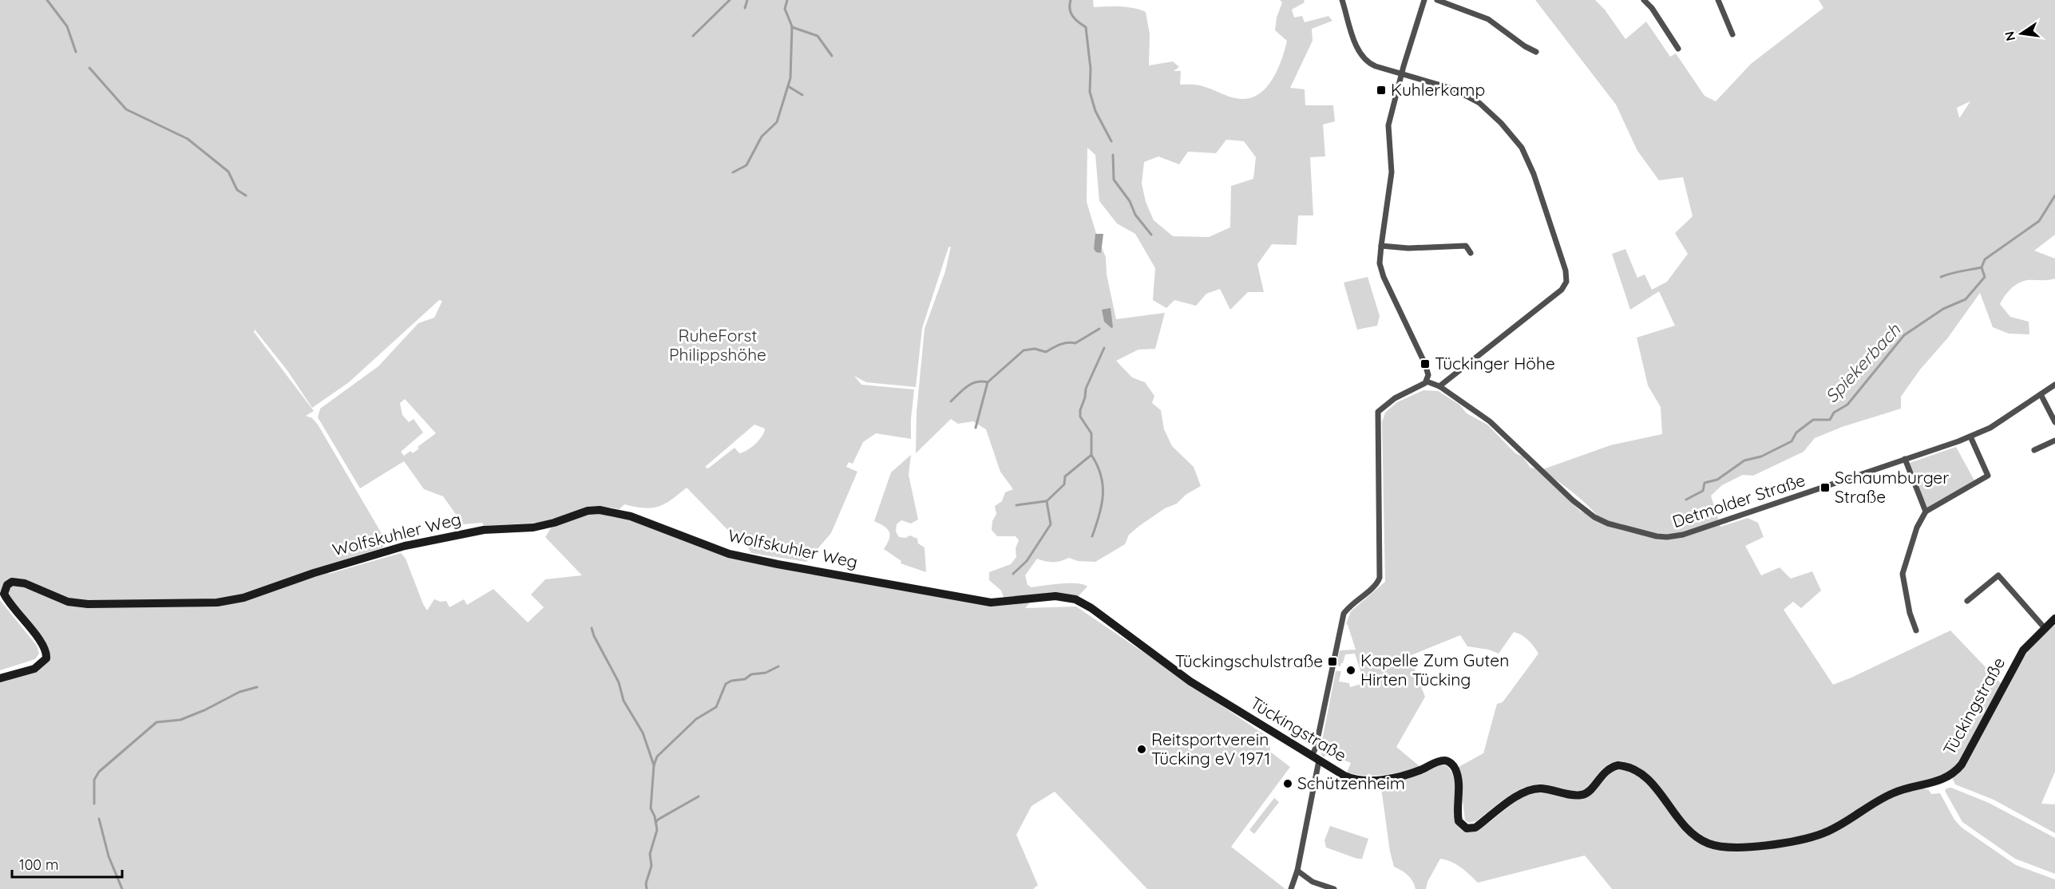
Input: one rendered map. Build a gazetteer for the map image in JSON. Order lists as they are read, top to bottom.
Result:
{
  "streets": {
    "street": ["Detmolder Straße", "Wolfskuhler Weg", "Tückingstraße"]
  },
  "crossings": [
    ["Wolfskuhler Weg", "Tückingstraße"]
  ],
  "water": ["Spiekerbach"],
  "parks": ["RuheForst Philippshöhe"],
  "places": {
    "transit": [
      "Kuhlerkamp",
      "Tückinger Höhe",
      "Schaumburger Straße",
      "Tückingschulstraße"
    ],
    "other": ["Kapelle Zum Guten Hirten Tücking", "Reitsportverein Tücking eV 1971", "Schützenheim"]
  },
  "scale_bar": "100 m",
  "north": "left"
}
